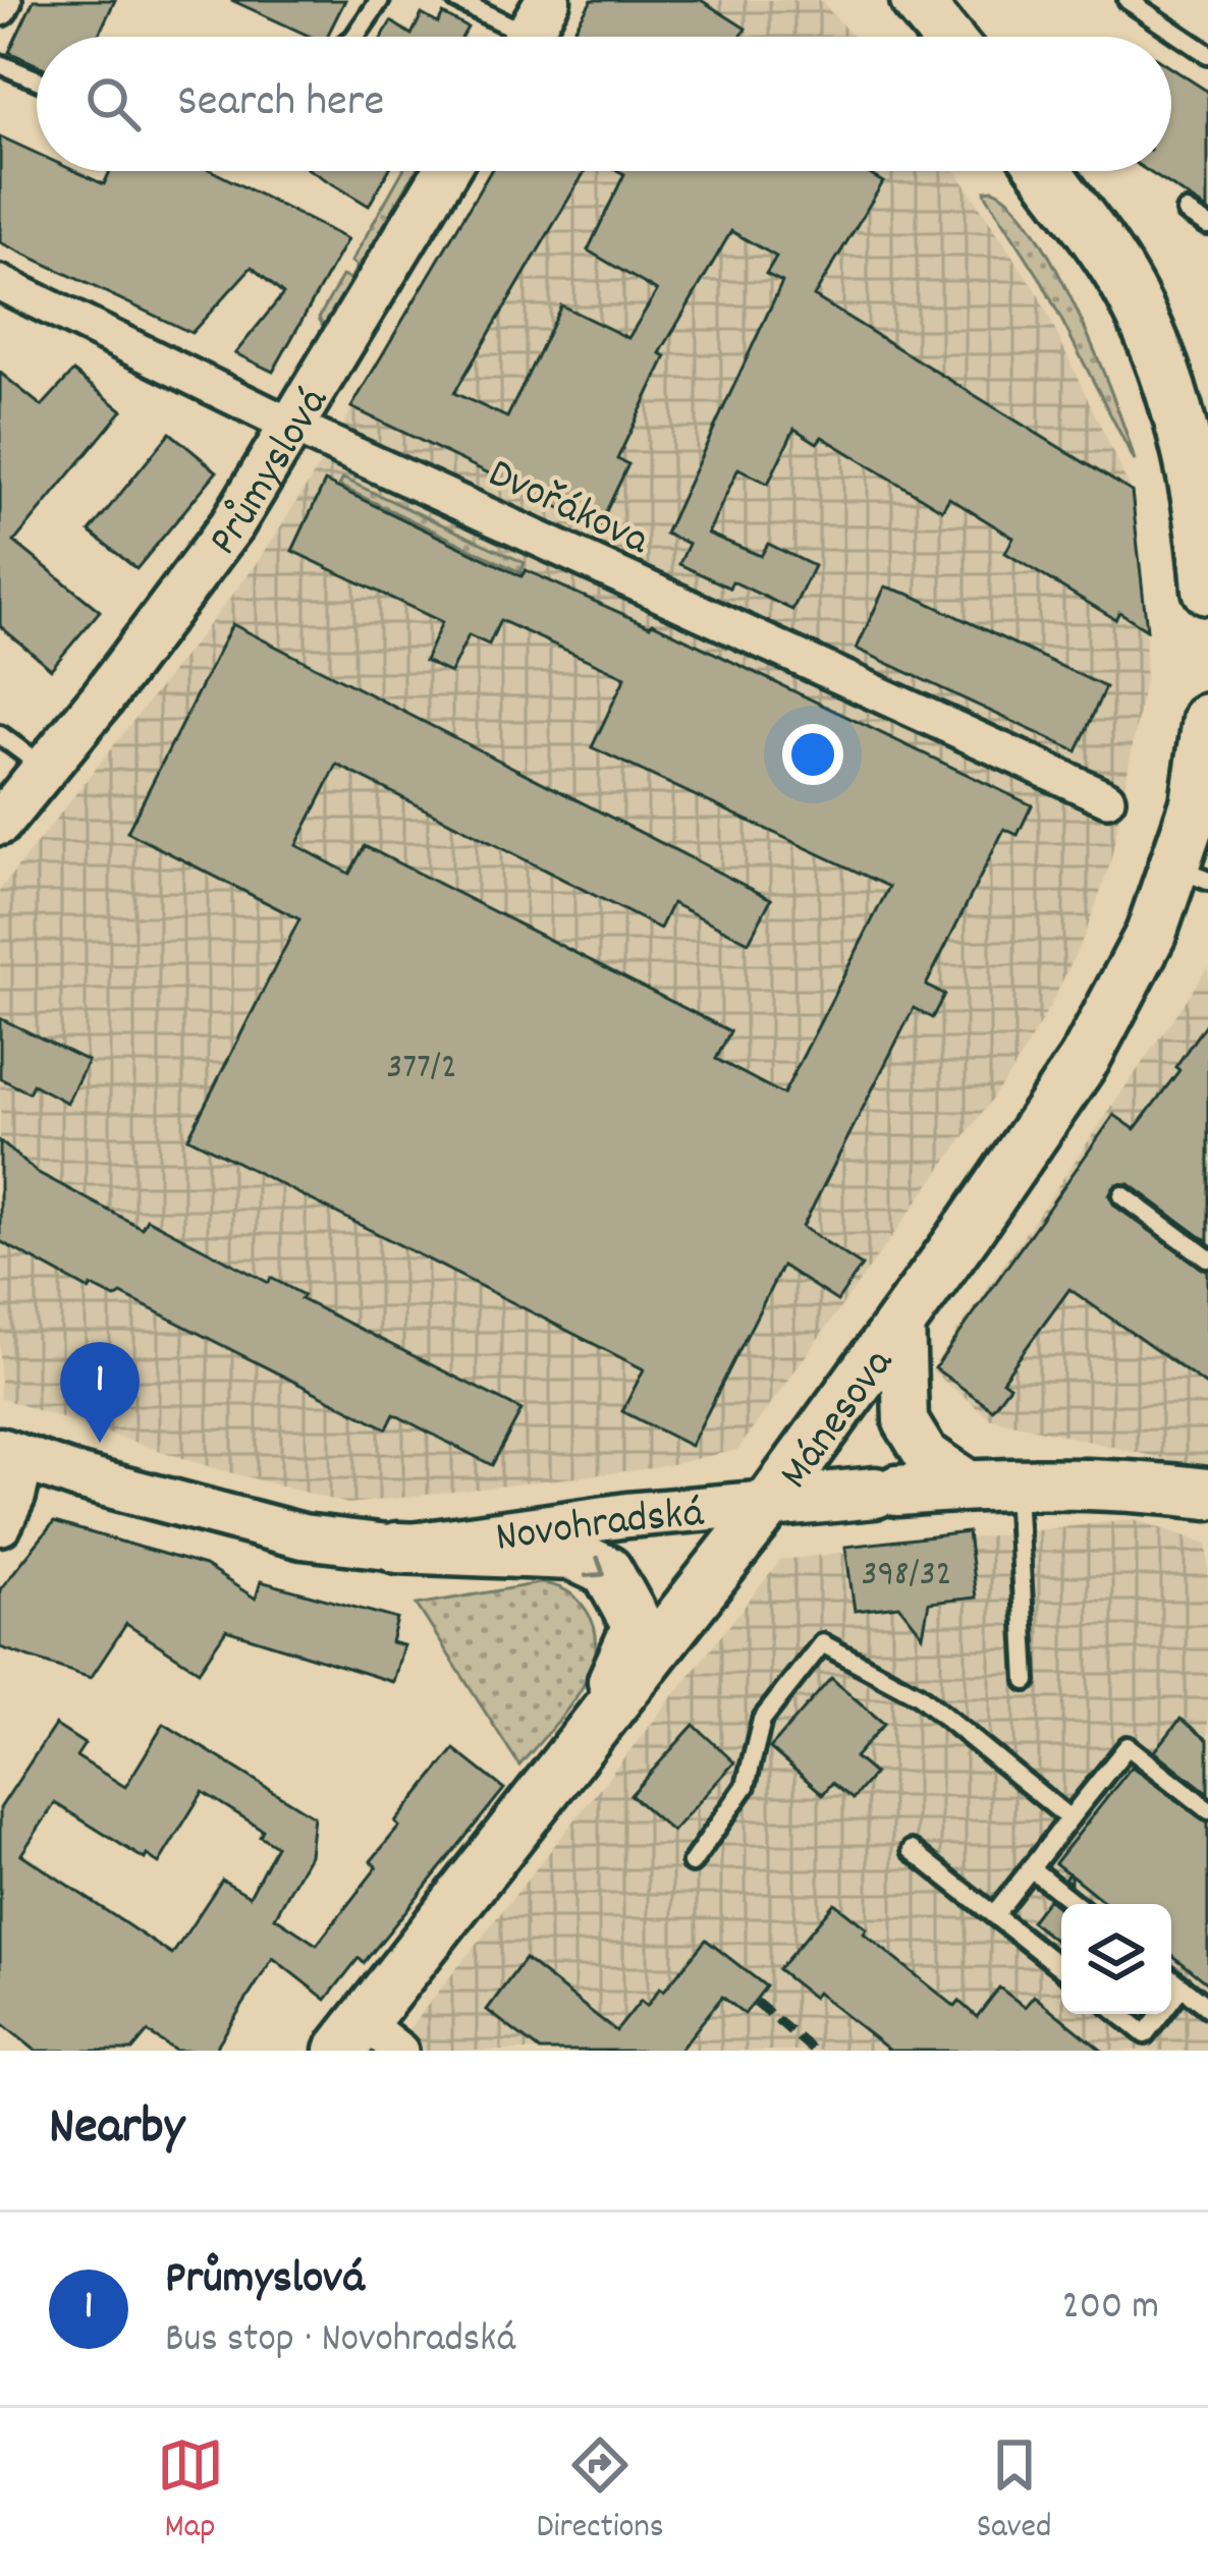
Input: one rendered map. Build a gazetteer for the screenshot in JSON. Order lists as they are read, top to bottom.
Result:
{
  "streets": {
    "main road": ["Mánesova", "Novohradská"],
    "street": ["Průmyslová", "Dvořákova"]
  },
  "crossings": [
    ["Průmyslová", "Dvořákova"],
    ["Mánesova", "Novohradská"]
  ],
  "house_numbers": ["377/2", "398/32"],
  "page": {
    "search": "Search here",
    "pins": "1",
    "heading": "Nearby",
    "list": [
      {
        "mark": "1",
        "name": "Průmyslová",
        "note": "Bus stop · Novohradská",
        "value": "200 m"
      }
    ],
    "nav": ["Map", "Directions", "Saved"]
  }
}
